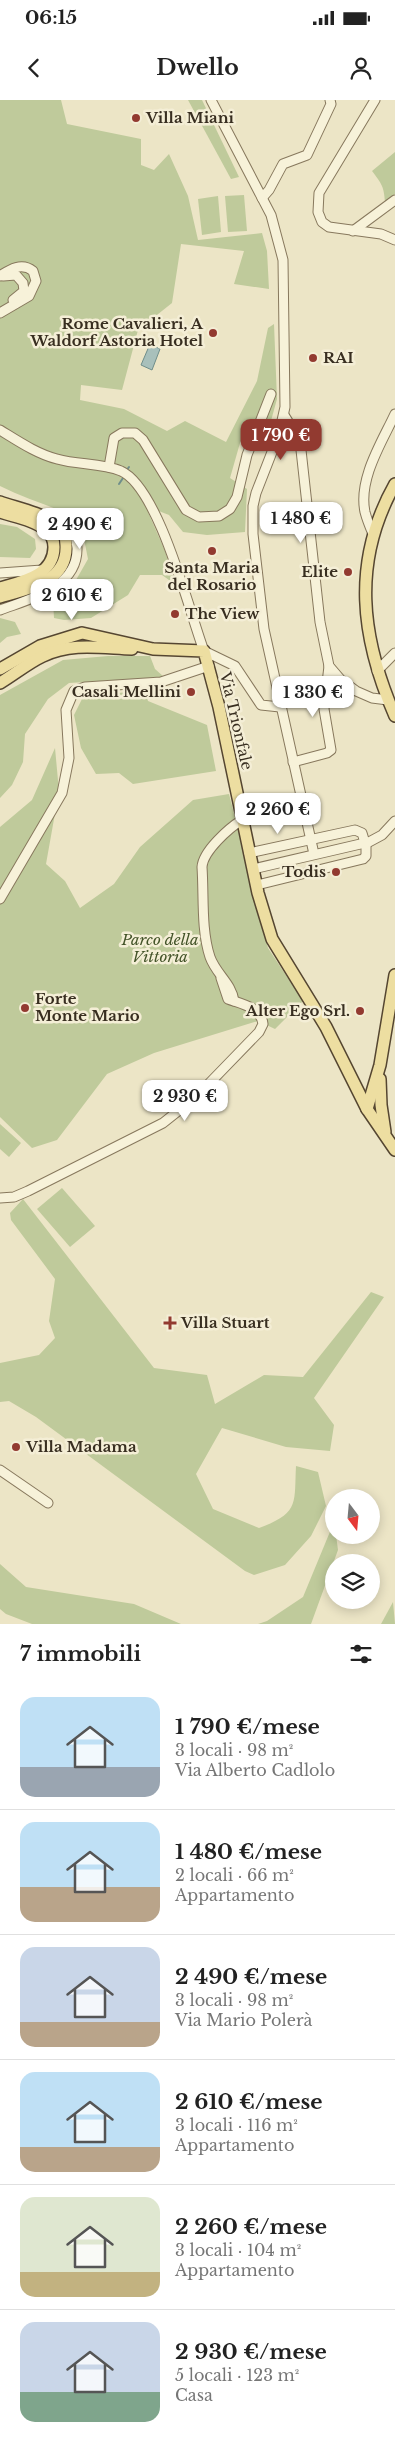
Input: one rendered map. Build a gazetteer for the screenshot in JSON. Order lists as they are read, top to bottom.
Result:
{
  "streets": {
    "main road": ["Via Trionfale"]
  },
  "parks": ["Parco della Vittoria"],
  "places": {
    "other": [
      "Villa Miani",
      "Rome Cavalieri, A Waldorf Astoria Hotel",
      "RAI",
      "Santa Maria del Rosario",
      "Elite",
      "The View",
      "Casali Mellini",
      "Todis",
      "Forte Monte Mario",
      "Alter Ego Srl.",
      "Villa Madama"
    ],
    "health": ["Villa Stuart"]
  },
  "north": "bottom",
  "page": {
    "status": "06:15",
    "header": "Dwello",
    "price": [
      "1 790 €",
      "1 480 €",
      "2 490 €",
      "2 610 €",
      "1 330 €",
      "2 260 €",
      "2 930 €"
    ],
    "heading": "7 immobili",
    "list": [
      {
        "name": "1 790 €/mese",
        "note": "3 locali · 98 m² · Via Alberto Cadlolo"
      },
      {
        "name": "1 480 €/mese",
        "note": "2 locali · 66 m² · Appartamento"
      },
      {
        "name": "2 490 €/mese",
        "note": "3 locali · 98 m² · Via Mario Polerà"
      },
      {
        "name": "2 610 €/mese",
        "note": "3 locali · 116 m² · Appartamento"
      },
      {
        "name": "2 260 €/mese",
        "note": "3 locali · 104 m² · Appartamento"
      },
      {
        "name": "2 930 €/mese",
        "note": "5 locali · 123 m² · Casa"
      }
    ]
  }
}
